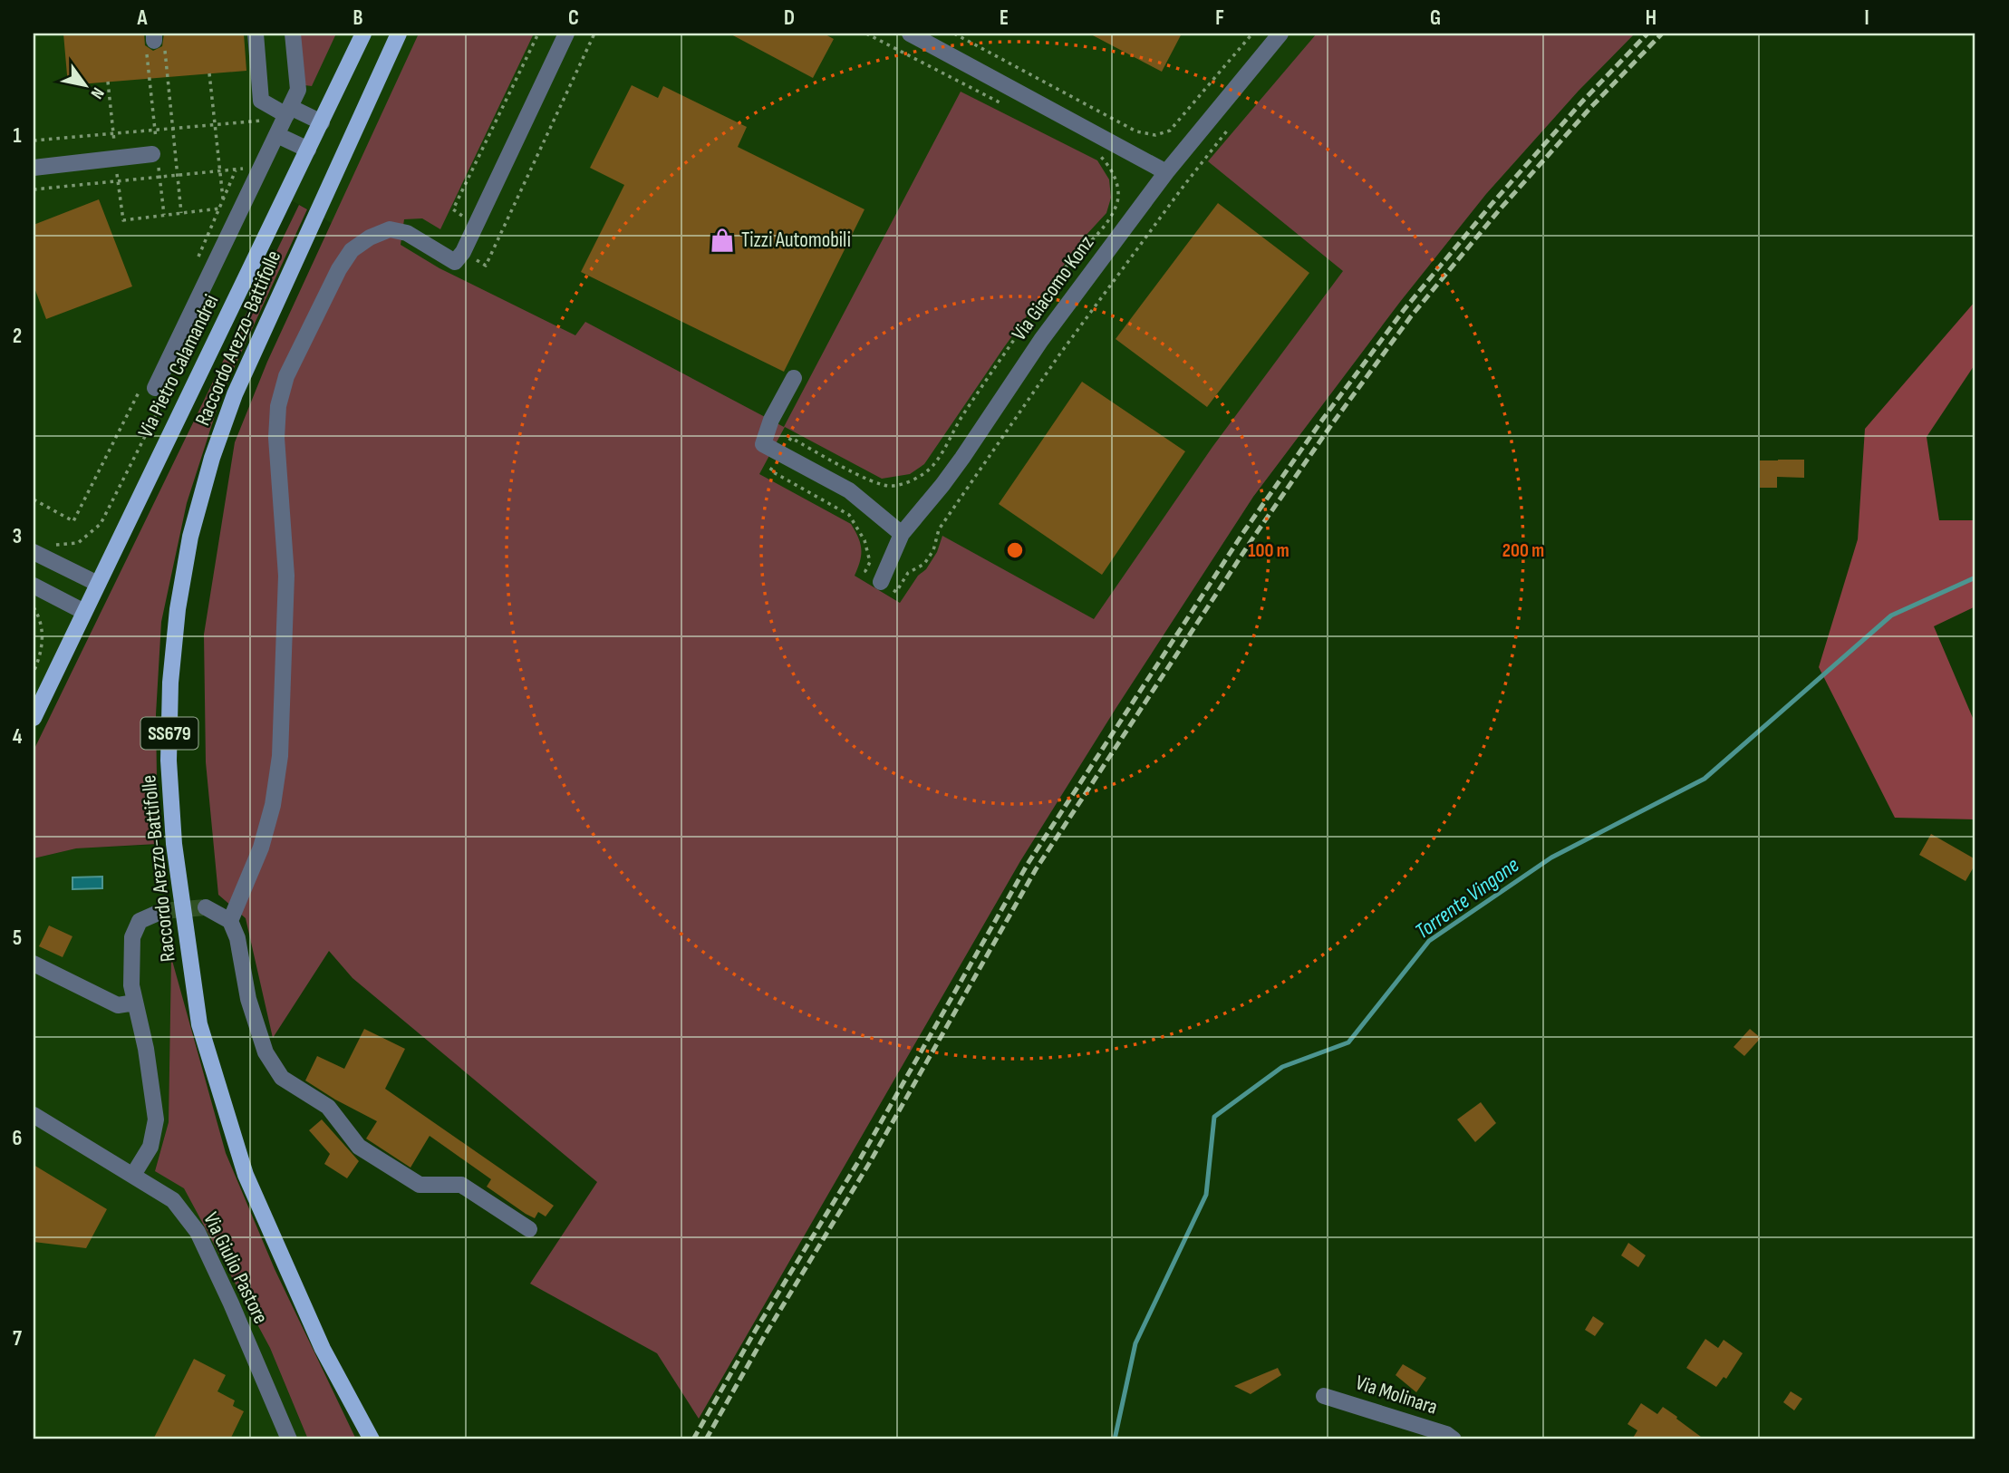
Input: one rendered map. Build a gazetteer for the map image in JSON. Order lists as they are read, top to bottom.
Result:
{
  "streets": {
    "main road": ["Raccordo Arezzo-Battifolle", "Via Pietro Calamandrei", "SS679"],
    "street": ["Via Giacomo Konz", "Via Giulio Pastore", "Via Molinara"]
  },
  "water": ["Torrente Vingone"],
  "places": {
    "shop": ["Tizzi Automobili"]
  },
  "north": "bottom right",
  "grid": {
    "columns": [
      "A",
      "B",
      "C",
      "D",
      "E",
      "F",
      "G",
      "H",
      "I"
    ],
    "rows": [
      "1",
      "2",
      "3",
      "4",
      "5",
      "6",
      "7"
    ]
  },
  "rings": ["100 m", "200 m"]
}
